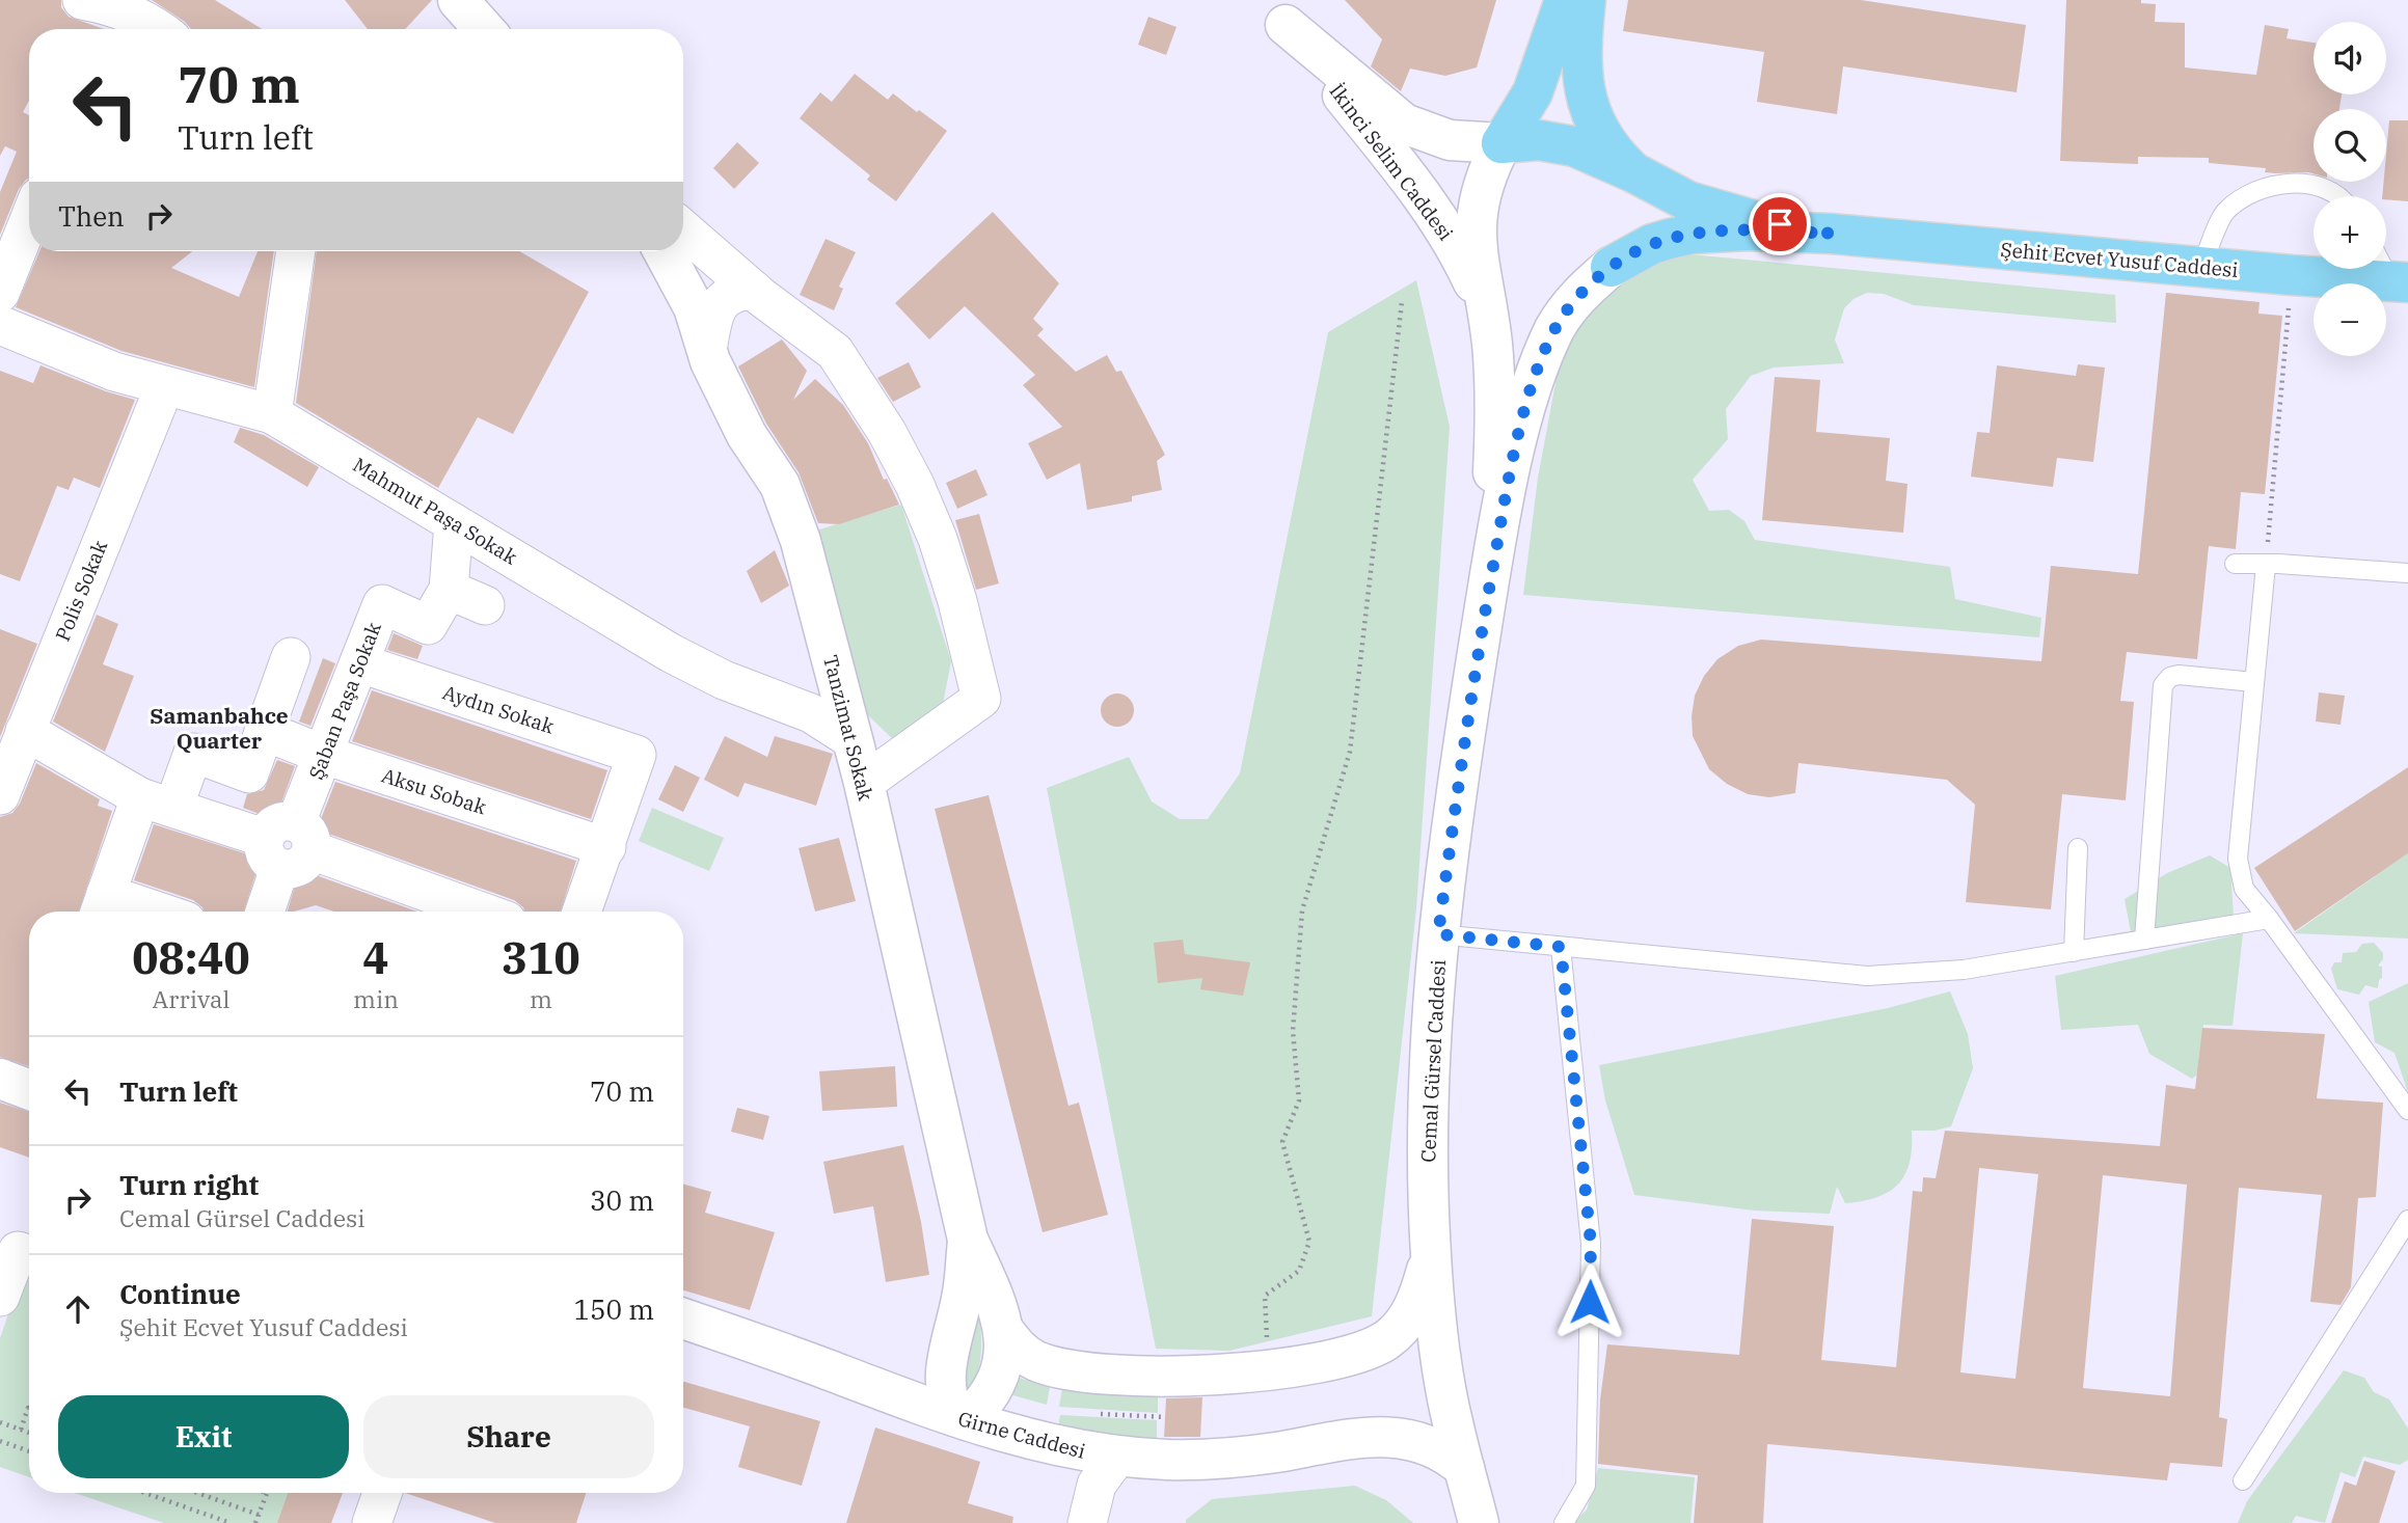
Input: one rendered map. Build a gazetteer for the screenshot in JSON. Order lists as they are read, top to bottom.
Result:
{
  "streets": {
    "main road": ["Şehit Ecvet Yusuf Caddesi"],
    "street": [
      "İkinci Selim Caddesi",
      "Mahmut Paşa Sokak",
      "Polis Sokak",
      "Şaban Paşa Sokak",
      "Aydın Sokak",
      "Tanzimat Sokak",
      "Aksu Sobak",
      "Cemal Gürsel Caddesi",
      "Girne Caddesi"
    ]
  },
  "crossings": [
    ["İkinci Selim Caddesi", "Cemal Gürsel Caddesi"],
    ["Şehit Ecvet Yusuf Caddesi", "Cemal Gürsel Caddesi"],
    ["Mahmut Paşa Sokak", "Polis Sokak"],
    ["Mahmut Paşa Sokak", "Şaban Paşa Sokak"],
    ["Mahmut Paşa Sokak", "Tanzimat Sokak"],
    ["Şaban Paşa Sokak", "Aydın Sokak"],
    ["Şaban Paşa Sokak", "Aksu Sobak"],
    ["Aydın Sokak", "Aksu Sobak"],
    ["Tanzimat Sokak", "Girne Caddesi"],
    ["Cemal Gürsel Caddesi", "Girne Caddesi"]
  ],
  "districts": ["Samanbahce Quarter"],
  "page": {
    "map_buttons": ["+", "−"],
    "turn": ["70 m", "Turn left"],
    "then": "Then",
    "eta": [
      "08:40",
      "Arrival",
      "4",
      "min",
      "310",
      "m"
    ],
    "list": [
      {
        "name": "Turn left",
        "value": "70 m"
      },
      {
        "name": "Turn right",
        "note": "Cemal Gürsel Caddesi",
        "value": "30 m"
      },
      {
        "name": "Continue",
        "note": "Şehit Ecvet Yusuf Caddesi",
        "value": "150 m"
      }
    ],
    "buttons": ["Exit", "Share"]
  }
}
